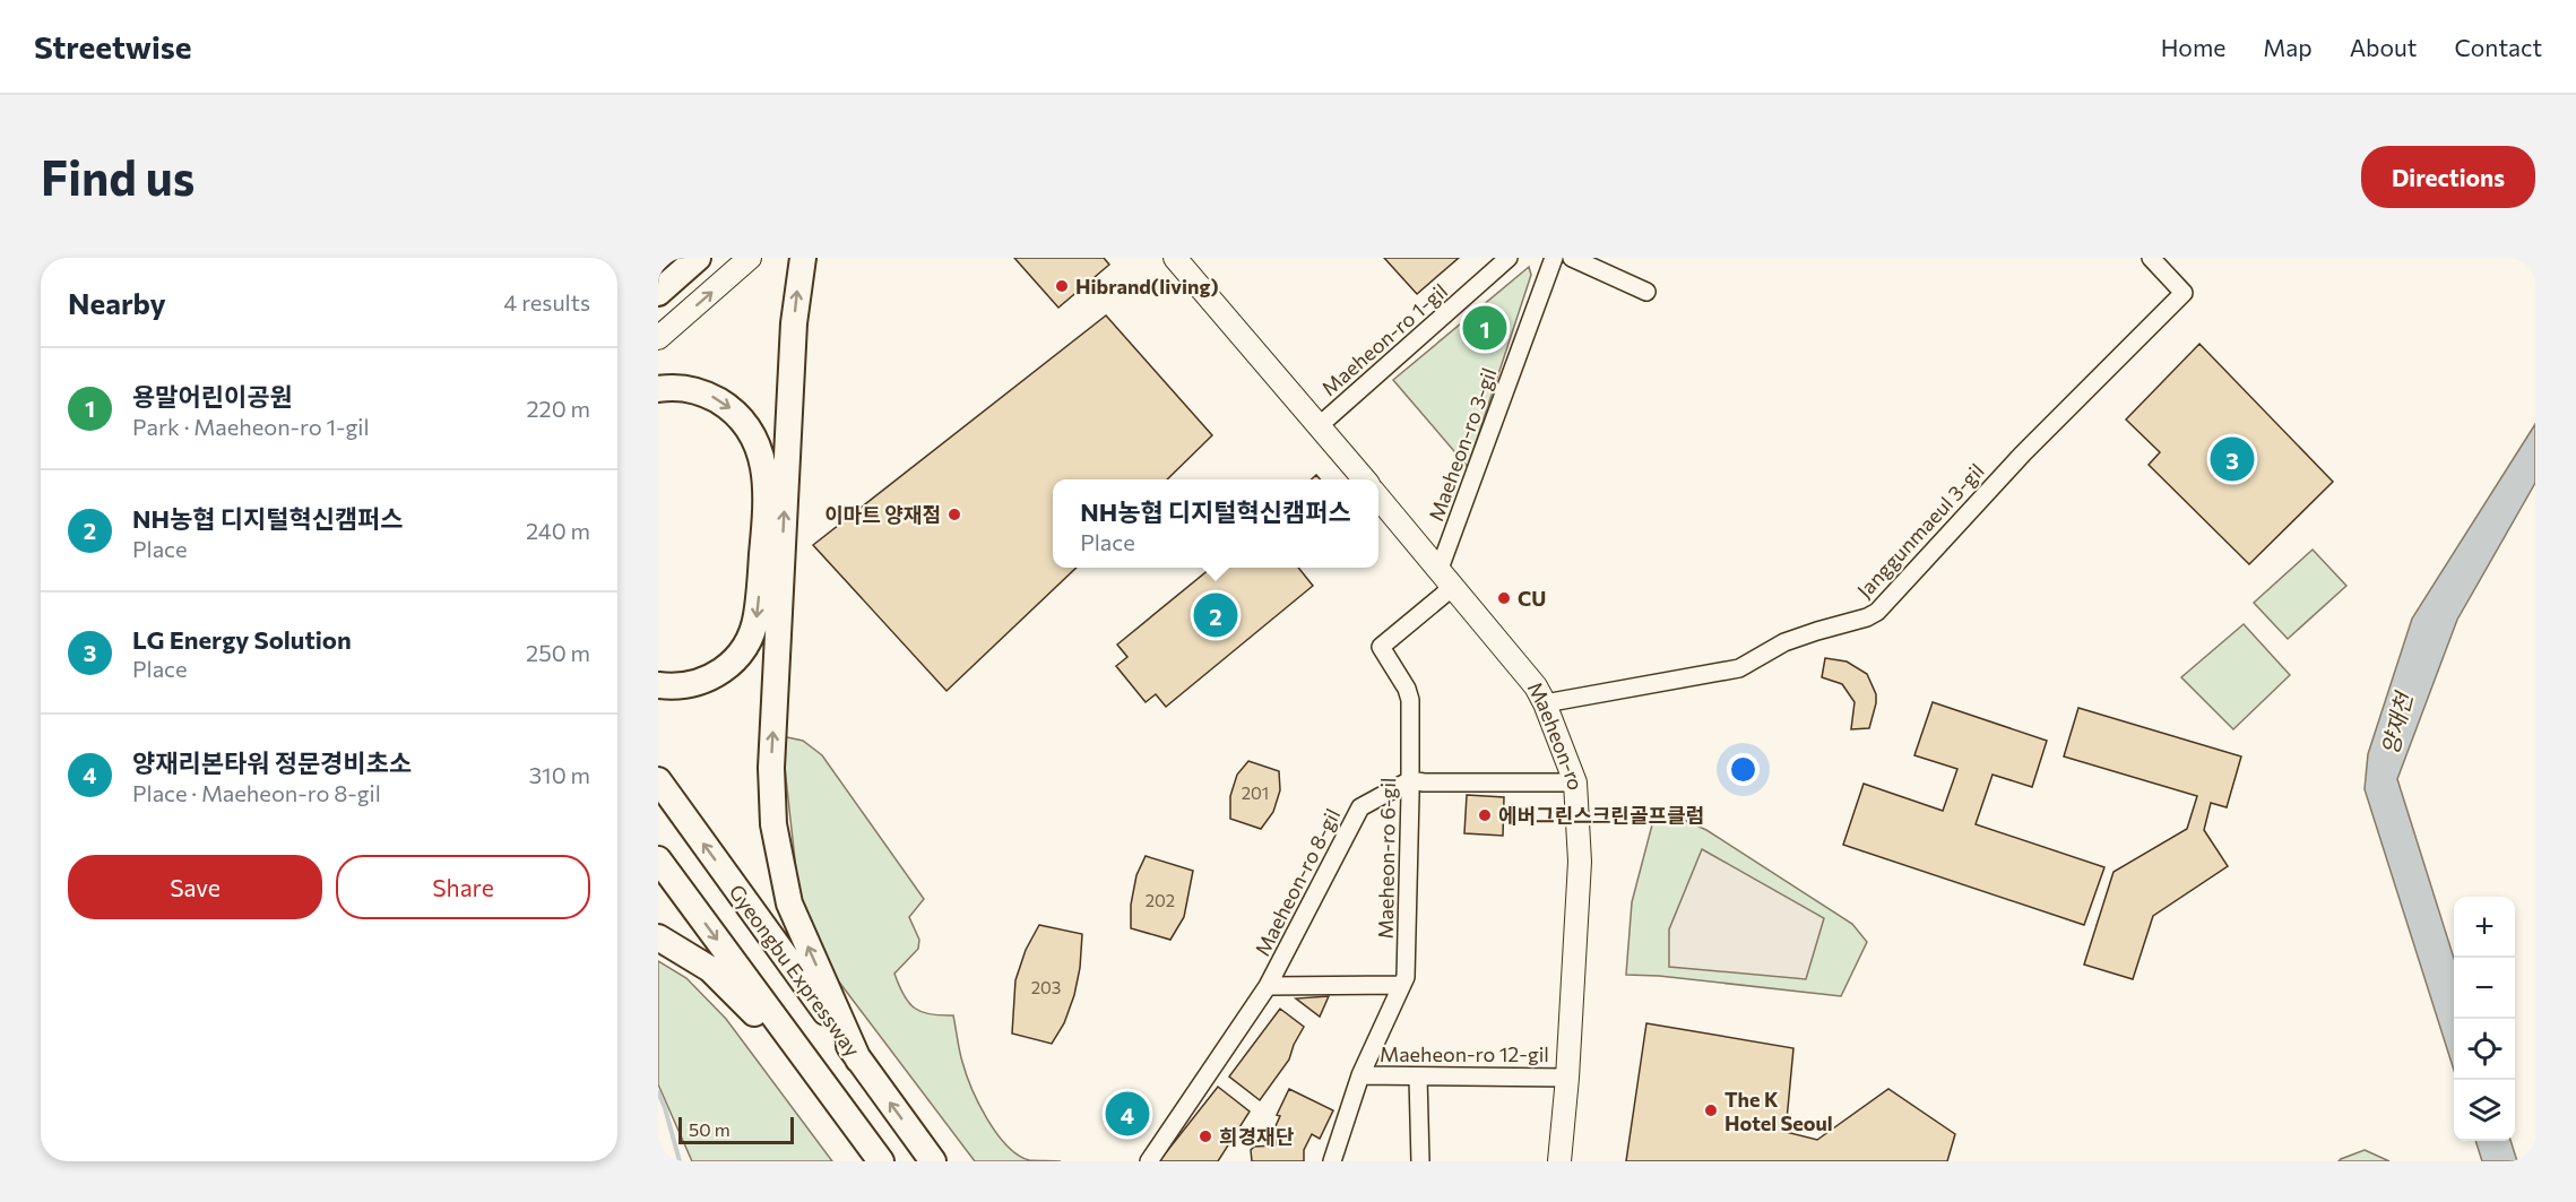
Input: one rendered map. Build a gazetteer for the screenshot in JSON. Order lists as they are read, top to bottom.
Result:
{
  "streets": {
    "highway": ["Gyeongbu Expressway"],
    "main road": ["Maeheon-ro"],
    "street": [
      "Maeheon-ro 1-gil",
      "Maeheon-ro 3-gil",
      "Janggunmaeul 3-gil",
      "Maeheon-ro 6-gil",
      "Maeheon-ro 8-gil",
      "Maeheon-ro 12-gil"
    ]
  },
  "crossings": [
    ["Maeheon-ro 3-gil", "Maeheon-ro"],
    ["Janggunmaeul 3-gil", "Maeheon-ro"],
    ["Maeheon-ro", "Maeheon-ro 6-gil"],
    ["Maeheon-ro", "Maeheon-ro 12-gil"],
    ["Maeheon-ro 6-gil", "Maeheon-ro 8-gil"],
    ["Maeheon-ro 6-gil", "Maeheon-ro 12-gil"]
  ],
  "water": ["양재천"],
  "places": [
    "Hibrand(living)",
    "이마트 양재점",
    "CU",
    "에버그린스크린골프클럼",
    "The K Hotel Seoul",
    "희경재단"
  ],
  "house_numbers": ["201", "202", "203"],
  "scale_bar": "50 m",
  "page": {
    "header": "Streetwise",
    "nav": [
      "Home",
      "Map",
      "About",
      "Contact"
    ],
    "buttons": [
      "Directions",
      ["Save", "Share"]
    ],
    "title": "Find us",
    "heading": ["Nearby", "4 results"],
    "pins": [
      "1",
      "3",
      "2",
      "4"
    ],
    "list": [
      {
        "mark": "1",
        "name": "용말어린이공원",
        "note": "Park · Maeheon-ro 1-gil",
        "value": "220 m"
      },
      {
        "mark": "2",
        "name": "NH농협 디지털혁신캠퍼스",
        "note": "Place",
        "value": "240 m"
      },
      {
        "mark": "3",
        "name": "LG Energy Solution",
        "note": "Place",
        "value": "250 m"
      },
      {
        "mark": "4",
        "name": "양재리본타워 정문경비초소",
        "note": "Place · Maeheon-ro 8-gil",
        "value": "310 m"
      }
    ],
    "popup": ["NH농협 디지털혁신캠퍼스", "Place"],
    "map_buttons": ["+", "−"],
    "scale": "50 m"
  }
}
